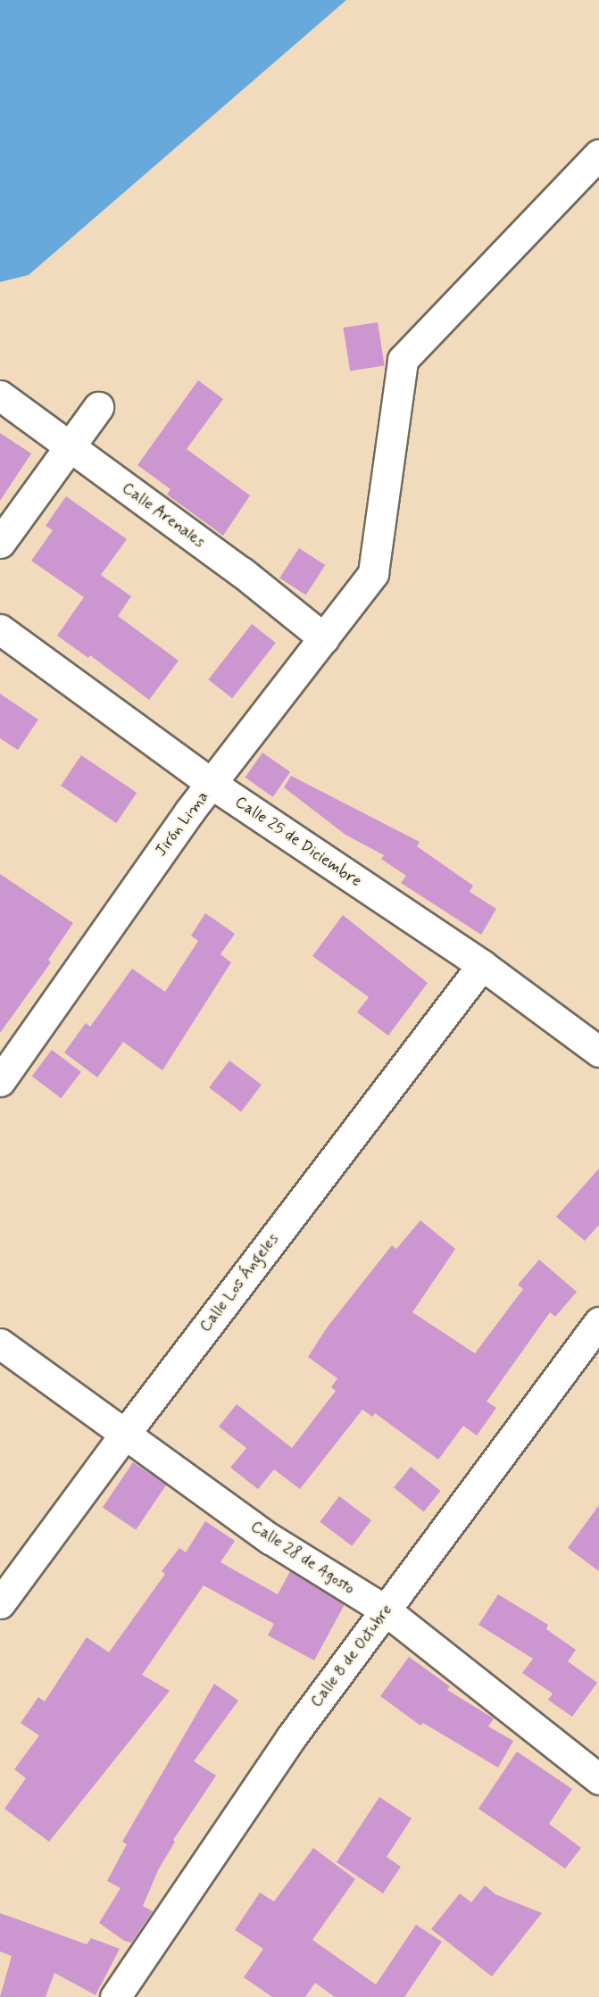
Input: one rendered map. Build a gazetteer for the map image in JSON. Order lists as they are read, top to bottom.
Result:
{
  "streets": {
    "street": [
      "Calle Arenales",
      "Jirón Lima",
      "Calle 25 de Diciembre",
      "Calle Los Ángeles",
      "Calle 28 de Agosto",
      "Calle 8 de Octubre"
    ]
  },
  "crossings": [
    ["Calle Arenales", "Jirón Lima"],
    ["Jirón Lima", "Calle 25 de Diciembre"],
    ["Calle 25 de Diciembre", "Calle Los Ángeles"],
    ["Calle Los Ángeles", "Calle 28 de Agosto"],
    ["Calle 28 de Agosto", "Calle 8 de Octubre"]
  ]
}
